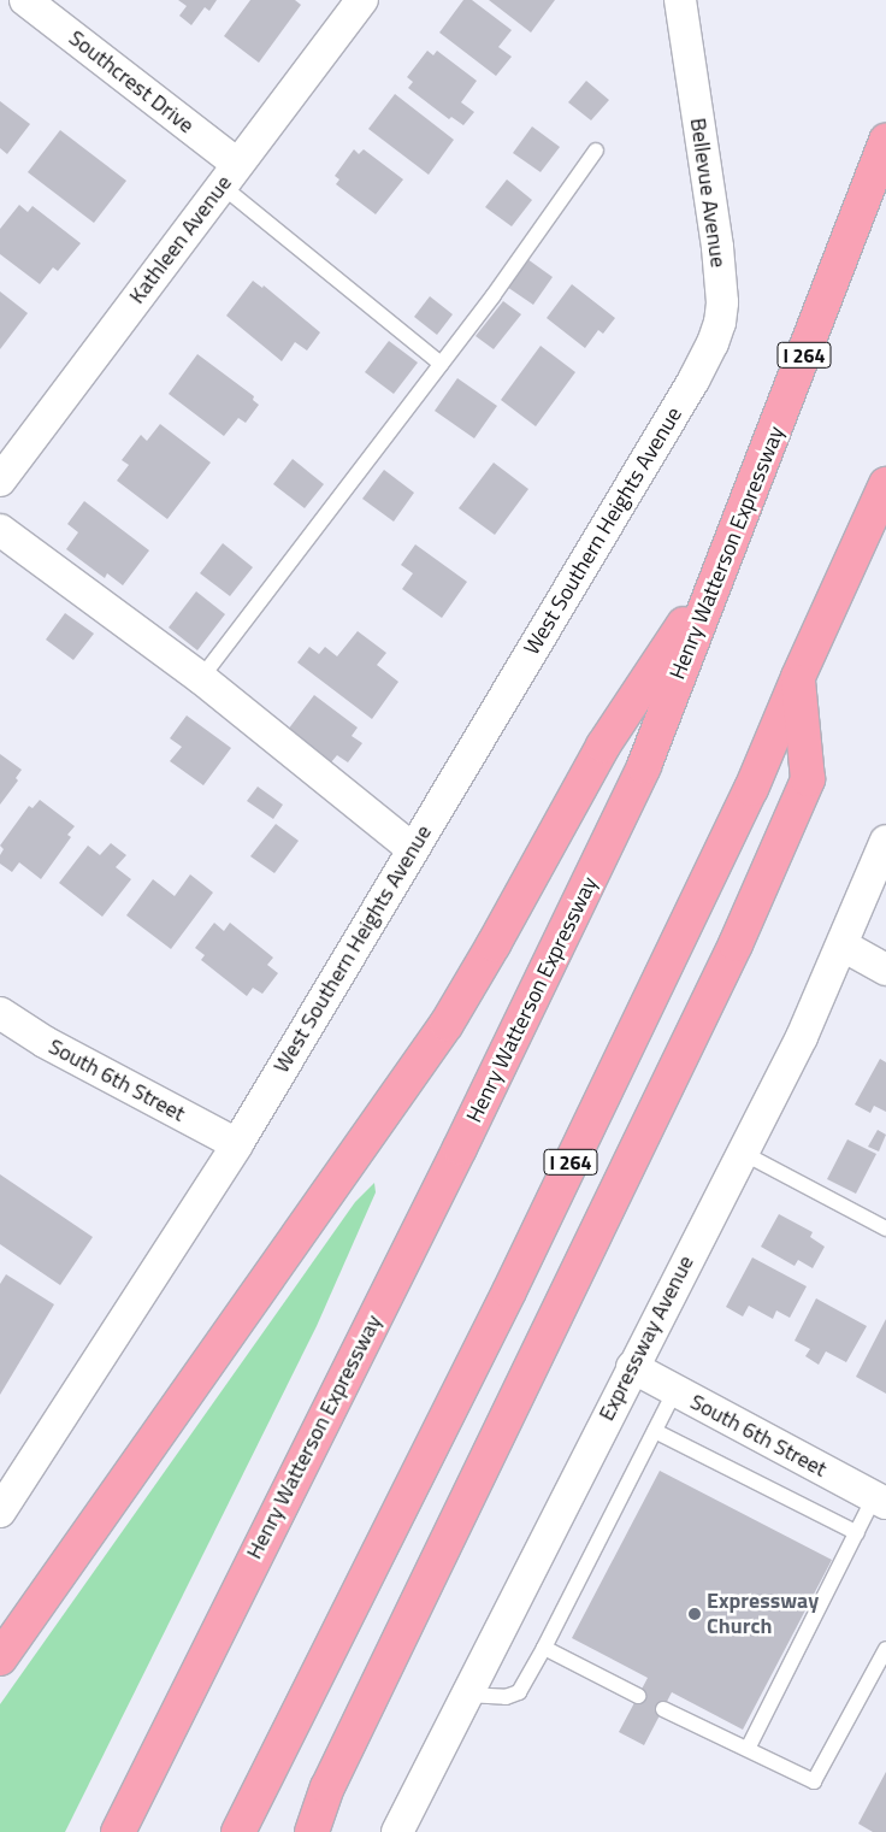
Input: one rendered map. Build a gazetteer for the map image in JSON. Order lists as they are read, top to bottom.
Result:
{
  "streets": {
    "highway": ["I 264", "Henry Watterson Expressway"],
    "street": [
      "Southcrest Drive",
      "Bellevue Avenue",
      "Kathleen Avenue",
      "West Southern Heights Avenue",
      "South 6th Street",
      "Expressway Avenue"
    ]
  },
  "crossings": [
    ["Southcrest Drive", "Kathleen Avenue"],
    ["Bellevue Avenue", "West Southern Heights Avenue"],
    ["West Southern Heights Avenue", "South 6th Street"],
    ["South 6th Street", "Expressway Avenue"]
  ],
  "places": ["Expressway Church"]
}
